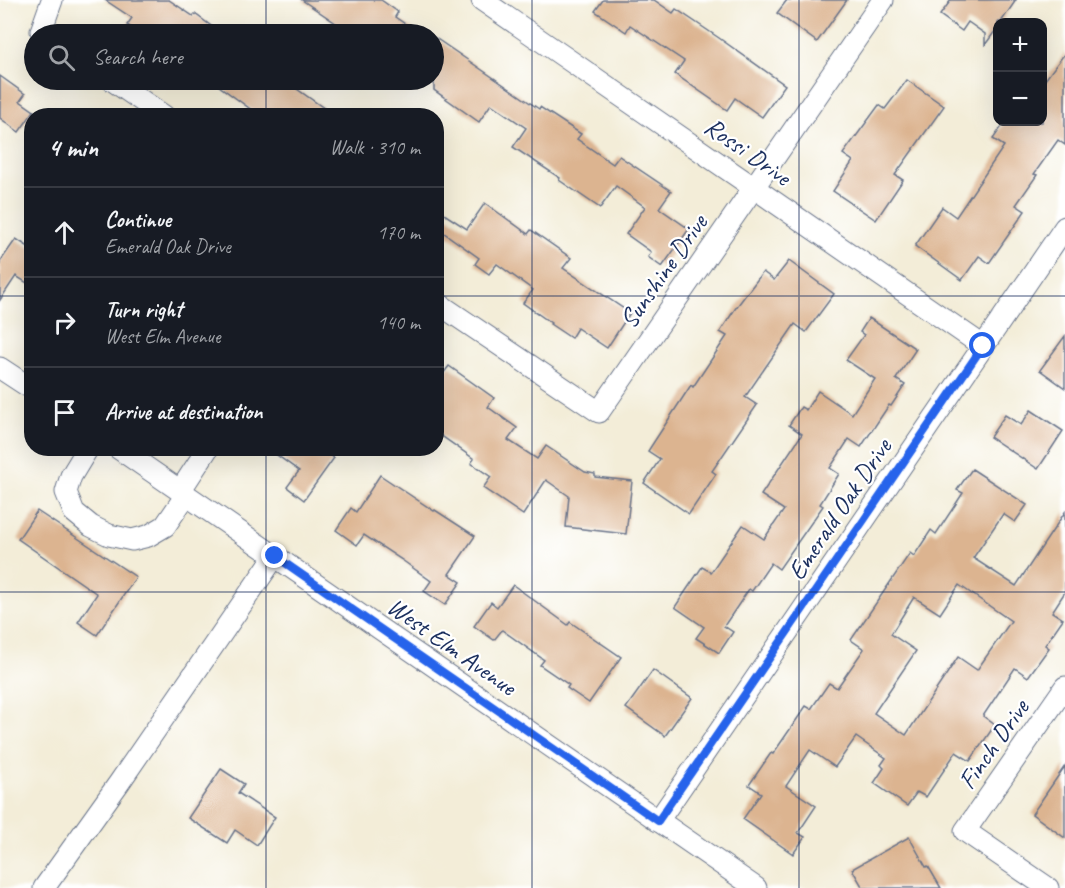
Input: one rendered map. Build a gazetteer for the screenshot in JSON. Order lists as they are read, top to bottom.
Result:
{
  "streets": {
    "street": [
      "Rossi Drive",
      "Sunshine Drive",
      "Emerald Oak Drive",
      "West Elm Avenue",
      "Finch Drive"
    ]
  },
  "crossings": [
    ["Rossi Drive", "Sunshine Drive"],
    ["Rossi Drive", "Emerald Oak Drive"],
    ["Emerald Oak Drive", "West Elm Avenue"]
  ],
  "page": {
    "map_buttons": ["+", "−"],
    "search": "Search here",
    "heading": ["4 min", "Walk · 310 m"],
    "list": [
      ["Continue", "Emerald Oak Drive", "170 m"],
      ["Turn right", "West Elm Avenue", "140 m"],
      "Arrive at destination"
    ]
  }
}
